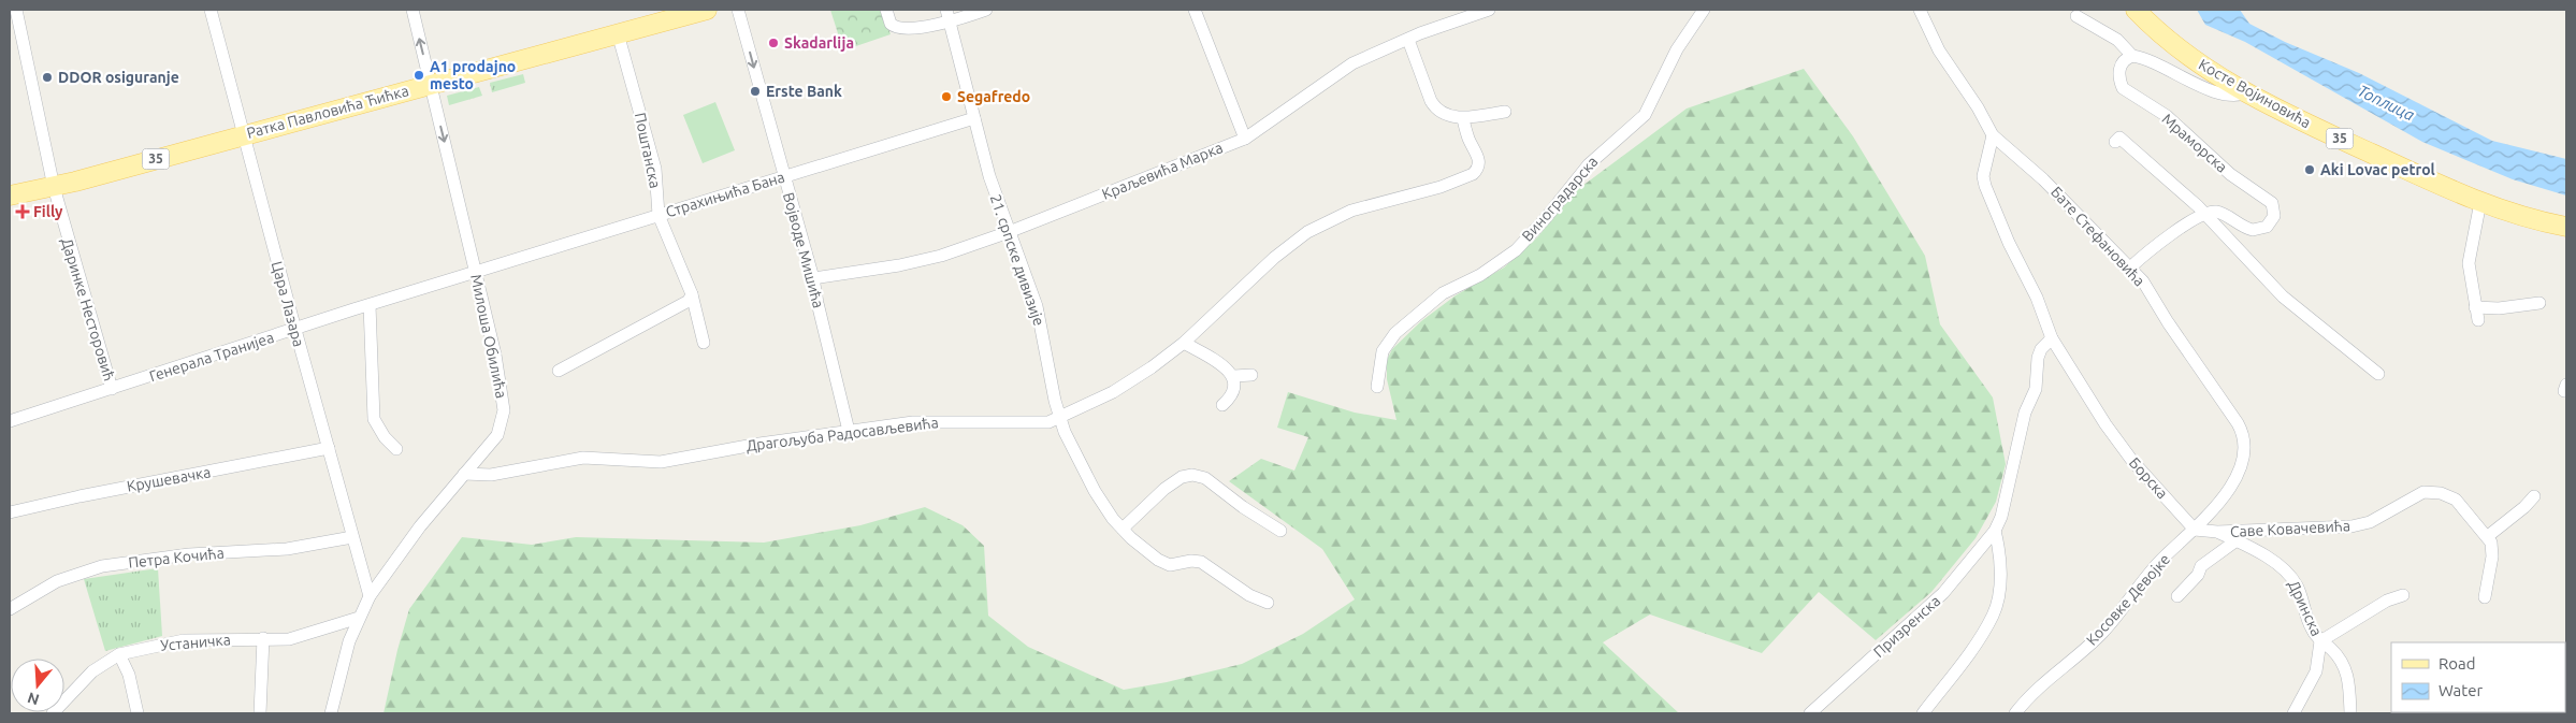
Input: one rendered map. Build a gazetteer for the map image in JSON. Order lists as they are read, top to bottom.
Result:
{
  "streets": {
    "main road": ["Косте Војиновића", "Ратка Павловића Ћићка", "35"],
    "street": [
      "Мраморска",
      "Поштанска",
      "Краљевића Марка",
      "Страхињића Бана",
      "Виноградарска",
      "Бате Стефановића",
      "Војводе Мишића",
      "21. српске дивизије",
      "Цара Лазара",
      "Даринке Несторовић",
      "Милоша Обилића",
      "Генерала Транијеа",
      "Драгољуба Радосављевића",
      "Борска",
      "Крушевачка",
      "Саве Ковачевића",
      "Петра Кочића",
      "Косовке Девојке",
      "Дринска",
      "Призренска",
      "Устаничка"
    ]
  },
  "crossings": [
    ["Ратка Павловића Ћићка", "Поштанска"],
    ["Ратка Павловића Ћићка", "Цара Лазара"],
    ["Ратка Павловића Ћићка", "Даринке Несторовић"],
    ["Ратка Павловића Ћићка", "Милоша Обилића"],
    ["Поштанска", "Страхињића Бана"],
    ["Краљевића Марка", "Војводе Мишића"],
    ["Краљевића Марка", "21. српске дивизије"],
    ["Страхињића Бана", "Војводе Мишића"],
    ["Страхињића Бана", "21. српске дивизије"],
    ["Страхињића Бана", "Милоша Обилића"],
    ["Страхињића Бана", "Генерала Транијеа"],
    ["Бате Стефановића", "Борска"],
    ["Бате Стефановића", "Саве Ковачевића"],
    ["Бате Стефановића", "Косовке Девојке"],
    ["Војводе Мишића", "Драгољуба Радосављевића"],
    ["21. српске дивизије", "Драгољуба Радосављевића"],
    ["Цара Лазара", "Милоша Обилића"],
    ["Цара Лазара", "Генерала Транијеа"],
    ["Цара Лазара", "Крушевачка"],
    ["Цара Лазара", "Петра Кочића"],
    ["Даринке Несторовић", "Генерала Транијеа"],
    ["Милоша Обилића", "Генерала Транијеа"],
    ["Милоша Обилића", "Драгољуба Радосављевића"],
    ["Милоша Обилића", "Устаничка"],
    ["Борска", "Саве Ковачевића"],
    ["Борска", "Косовке Девојке"],
    ["Борска", "Призренска"],
    ["Саве Ковачевића", "Косовке Девојке"],
    ["Саве Ковачевића", "Дринска"]
  ],
  "one_way": ["Војводе Мишића"],
  "water": ["Топлица"],
  "places": {
    "other": [
      "Skadarlija",
      "A1 prodajno mesto",
      "DDOR osiguranje",
      "Erste Bank",
      "Segafredo",
      "Aki Lovac petrol"
    ],
    "health": ["Filly"]
  },
  "legend": ["Road", "Water"],
  "north": "bottom"
}
